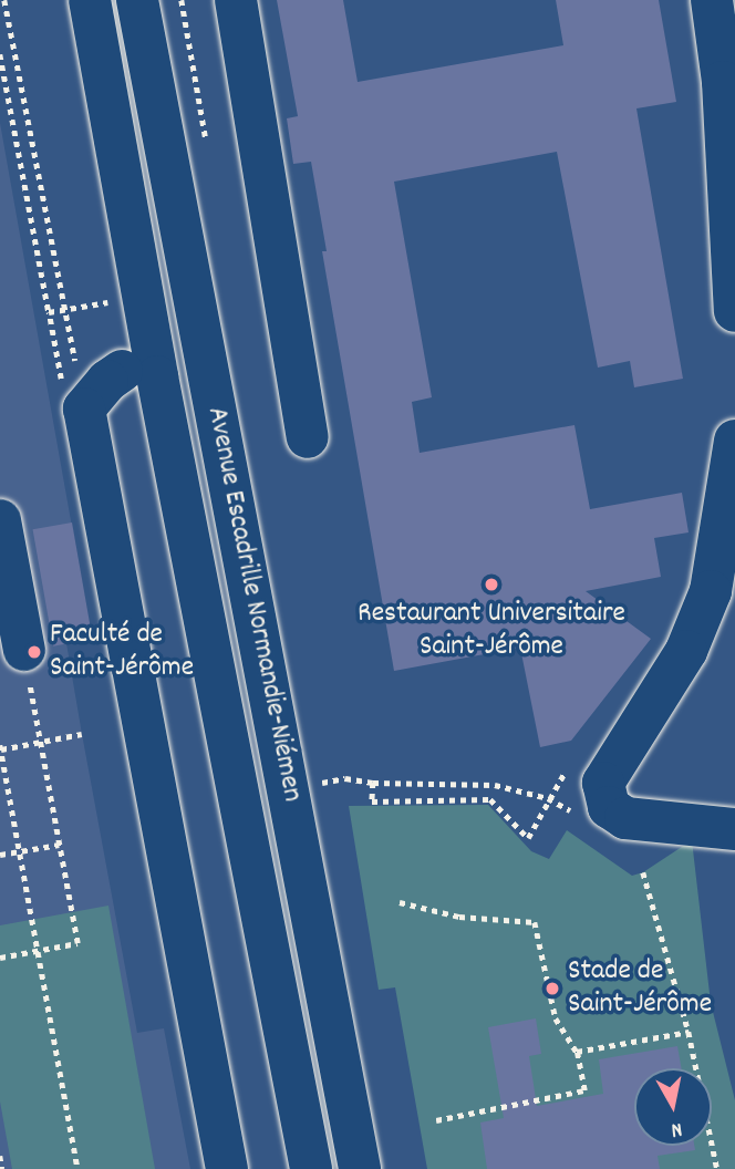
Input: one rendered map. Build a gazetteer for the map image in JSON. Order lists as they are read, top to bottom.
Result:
{
  "streets": {
    "street": ["Avenue Escadrille Normandie-Niémen"]
  },
  "places": ["Restaurant Universitaire Saint-Jérôme", "Faculté de Saint-Jérôme", "Stade de Saint-Jérôme"],
  "north": "bottom"
}
